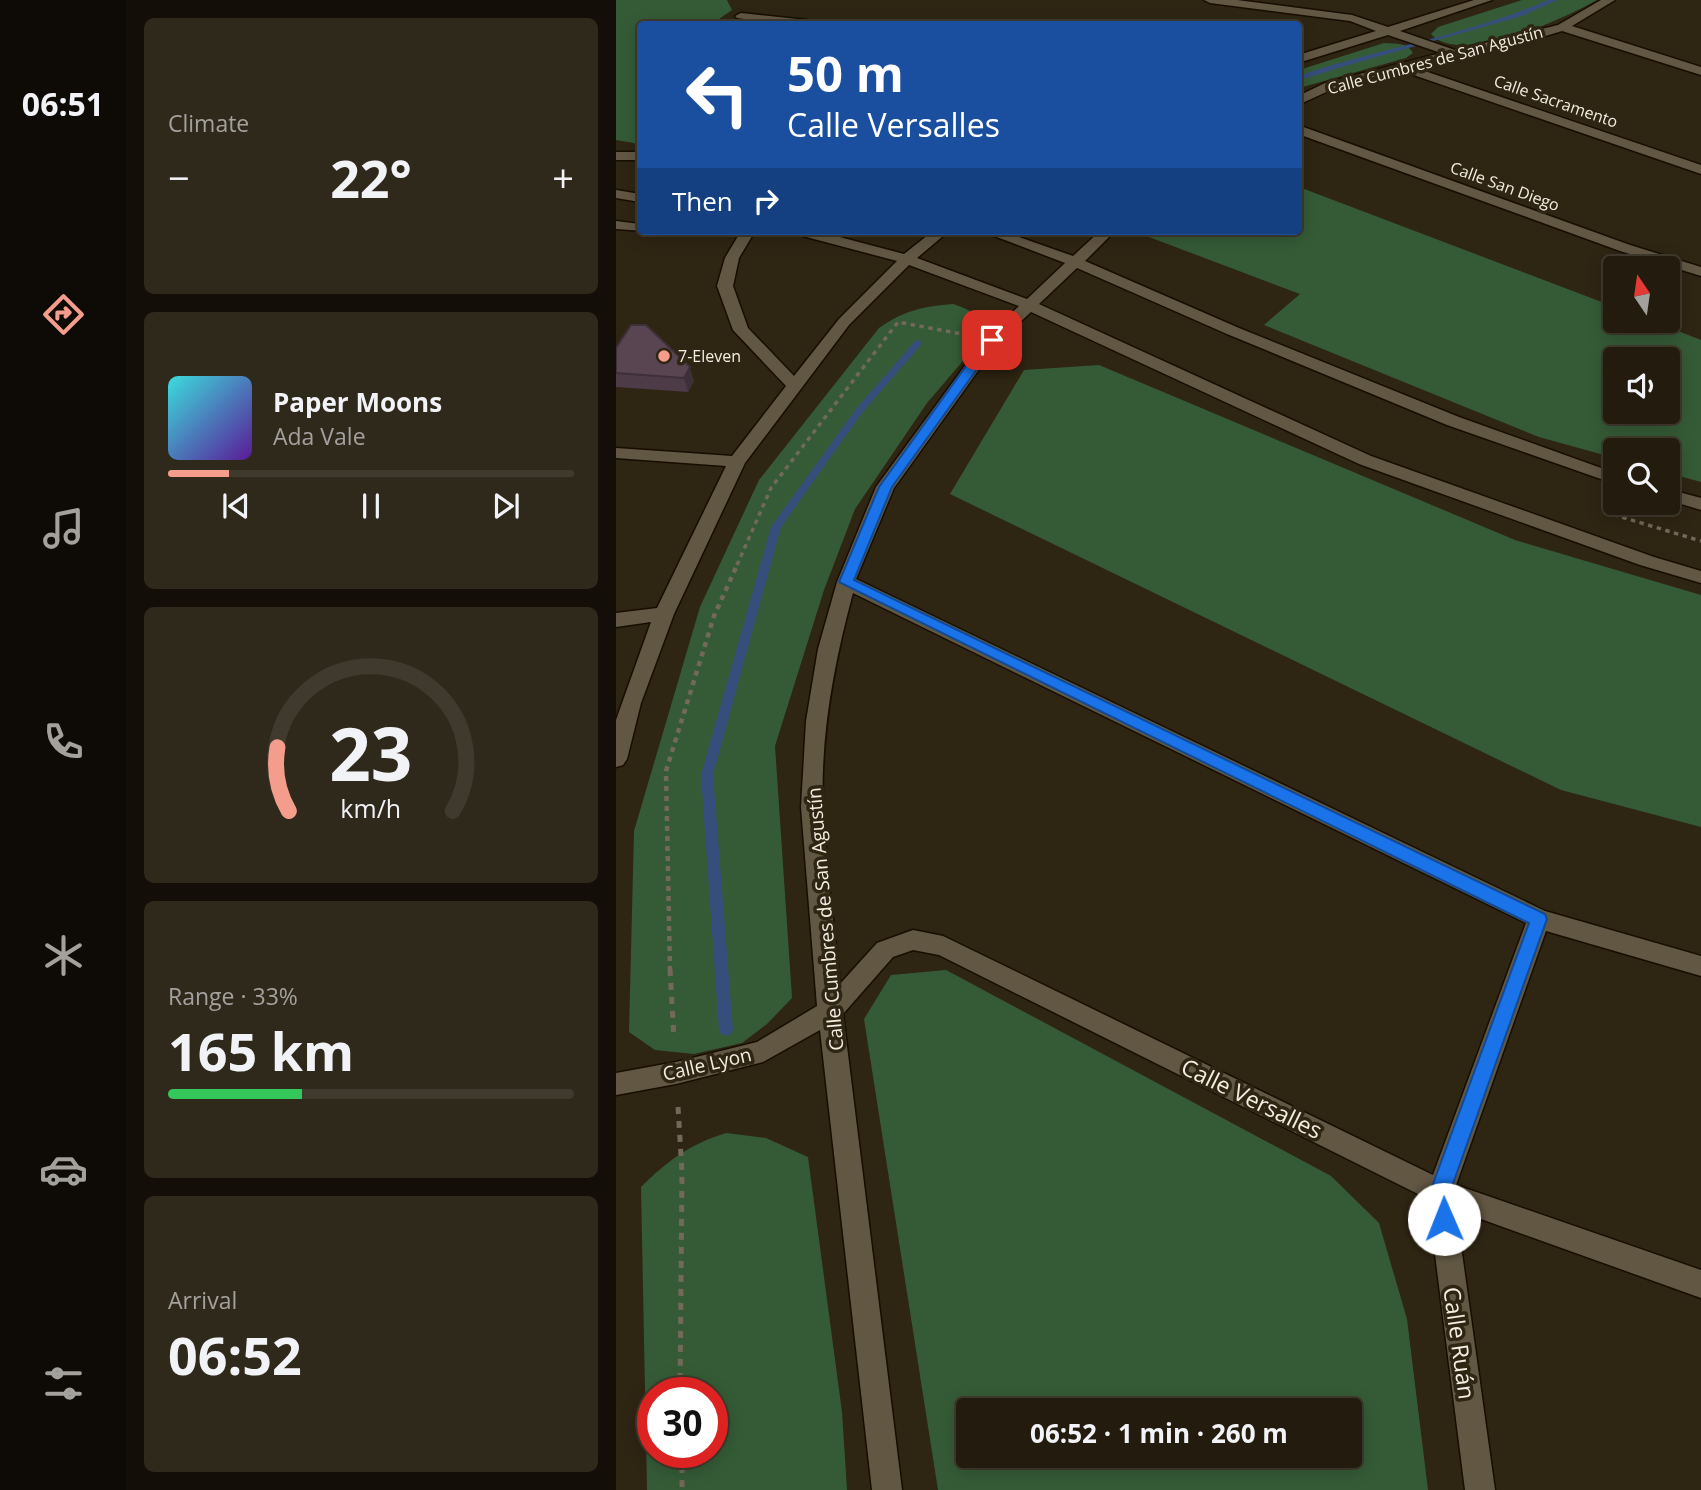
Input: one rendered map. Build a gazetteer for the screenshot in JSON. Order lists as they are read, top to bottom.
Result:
{
  "streets": {
    "street": [
      "Calle Cumbres de San Agustín",
      "Calle Sacramento",
      "Calle San Diego",
      "Calle Lyon",
      "Calle Versalles",
      "Calle Ruán"
    ]
  },
  "crossings": [
    ["Calle Cumbres de San Agustín", "Calle Sacramento"],
    ["Calle Cumbres de San Agustín", "Calle Lyon"],
    ["Calle Cumbres de San Agustín", "Calle Versalles"],
    ["Calle Lyon", "Calle Versalles"],
    ["Calle Versalles", "Calle Ruán"]
  ],
  "places": ["7-Eleven"],
  "north": "top",
  "page": {
    "tabs": "06:51",
    "tile": [
      "Climate",
      ["Range · 33%", "165 km"],
      ["Arrival", "06:52"]
    ],
    "turn": ["50 m", "Calle Versalles"],
    "heat": ["−", "22°", "+"],
    "then": "Then",
    "song": ["Paper Moons", "Ada Vale"],
    "limit": "30",
    "trip": "06:52 · 1 min · 260 m",
    "gauge": ["23", "km/h"]
  }
}
